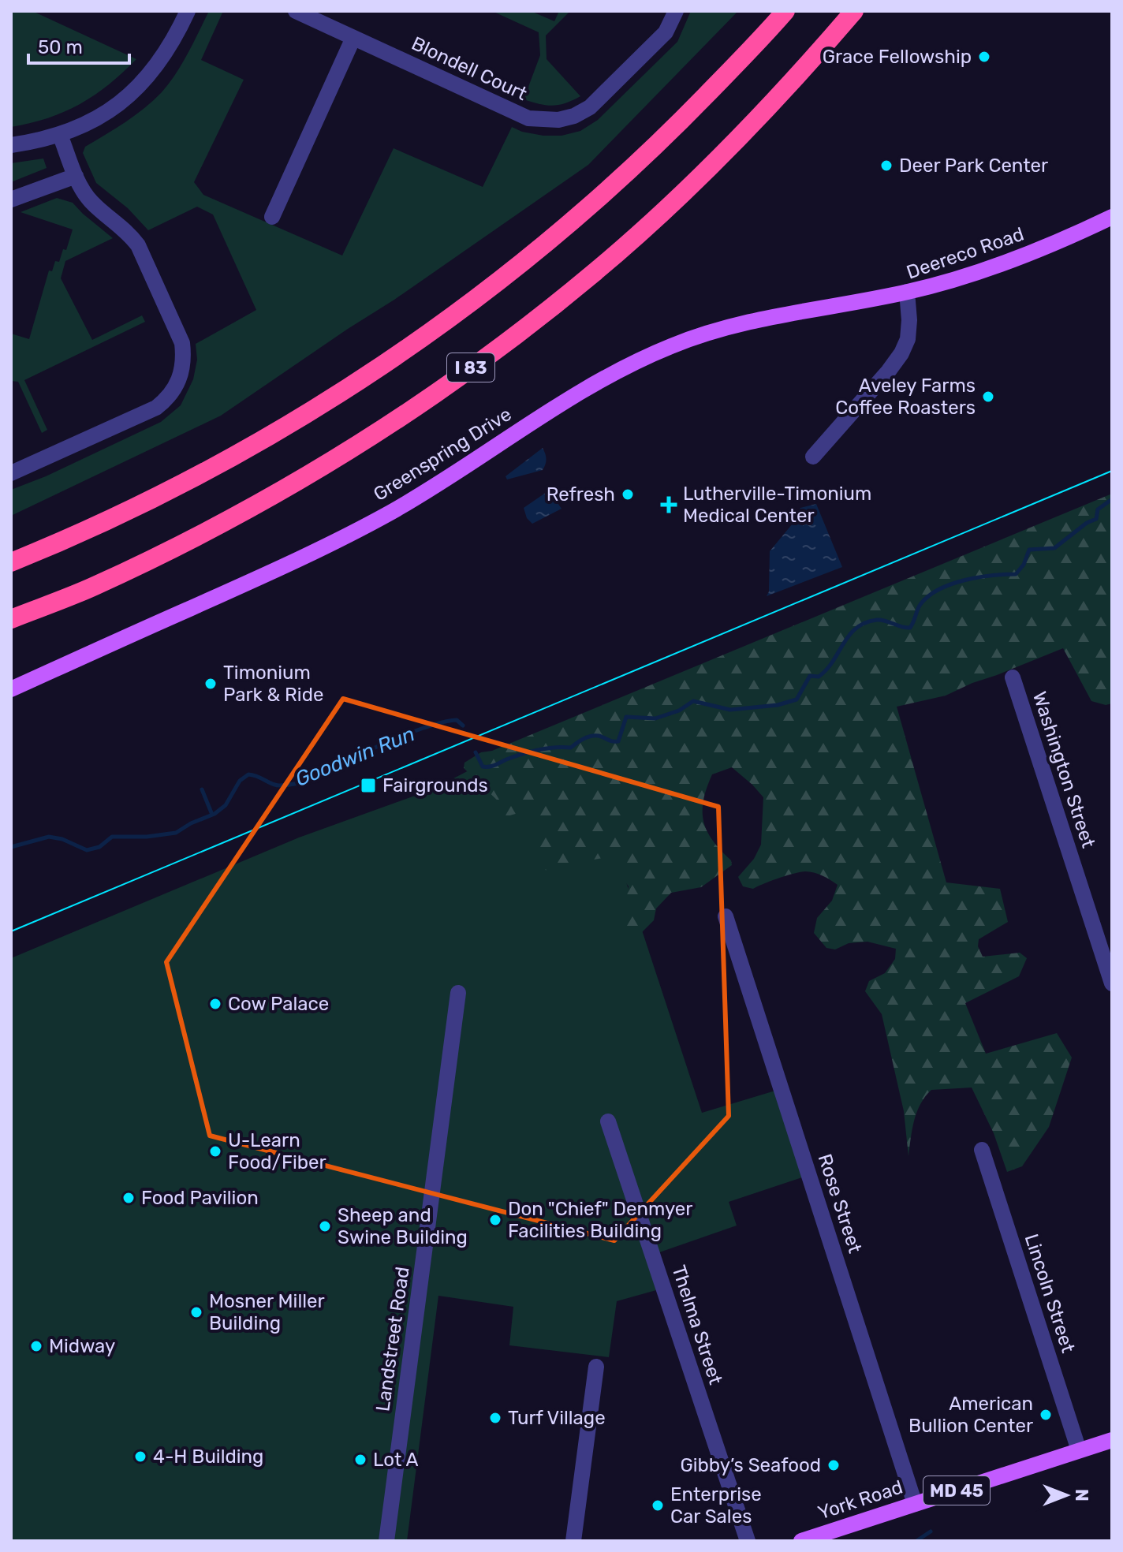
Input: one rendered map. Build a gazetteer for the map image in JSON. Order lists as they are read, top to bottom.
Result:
{
  "streets": {
    "highway": ["I 83"],
    "main road": [
      "Deereco Road",
      "Greenspring Drive",
      "MD 45",
      "York Road"
    ],
    "street": [
      "Blondell Court",
      "Washington Street",
      "Rose Street",
      "Lincoln Street",
      "Thelma Street",
      "Landstreet Road"
    ]
  },
  "crossings": [
    ["Deereco Road", "Greenspring Drive"],
    ["Rose Street", "York Road"],
    ["Lincoln Street", "York Road"]
  ],
  "water": ["Goodwin Run"],
  "places": {
    "other": [
      "Grace Fellowship",
      "Deer Park Center",
      "Aveley Farms Coffee Roasters",
      "Refresh",
      "Timonium Park & Ride",
      "Cow Palace",
      "U-Learn Food/Fiber",
      "Food Pavilion",
      "Don \"Chief\" Denmyer Facilities Building",
      "Sheep and Swine Building",
      "Mosner Miller Building",
      "Midway",
      "American Bullion Center",
      "Turf Village",
      "4-H Building",
      "Lot A",
      "Gibby’s Seafood",
      "Enterprise Car Sales"
    ],
    "health": ["Lutherville-Timonium Medical Center"],
    "transit": ["Fairgrounds"]
  },
  "scale_bar": "50 m",
  "north": "right"
}
